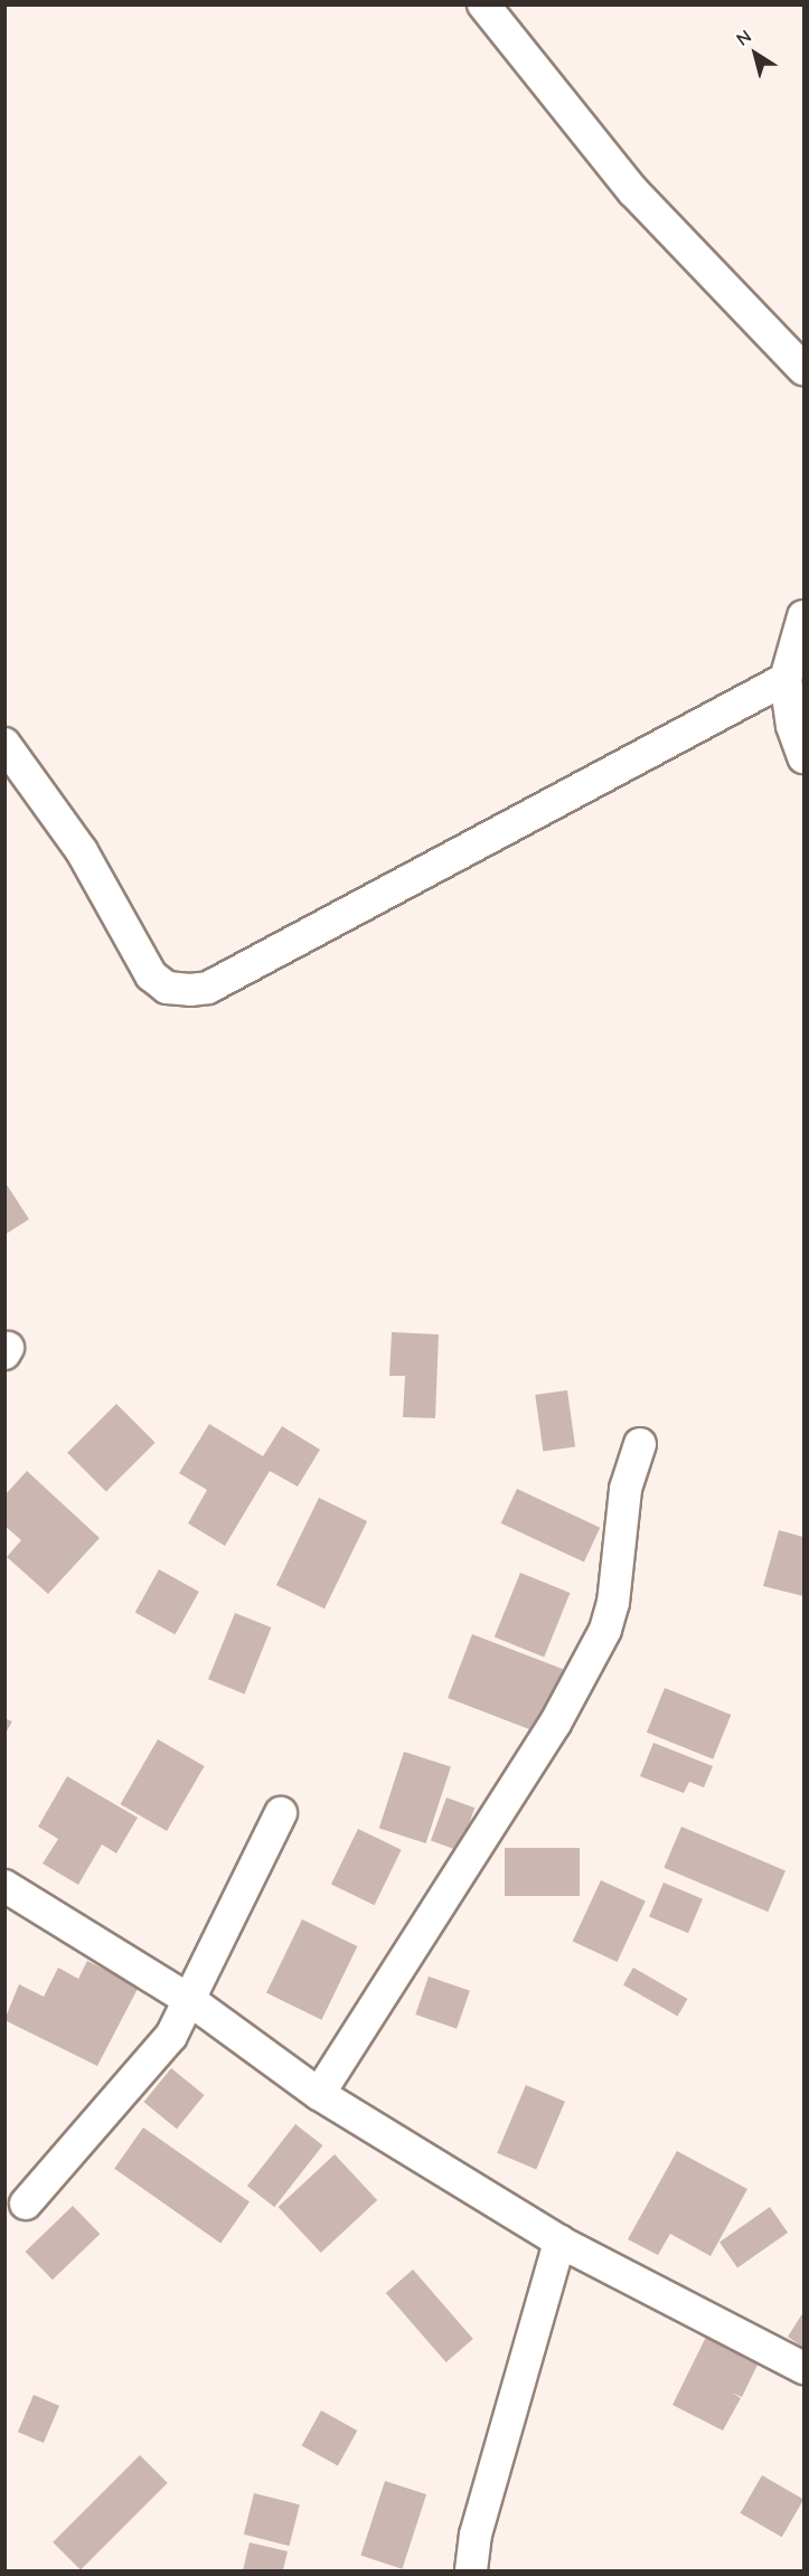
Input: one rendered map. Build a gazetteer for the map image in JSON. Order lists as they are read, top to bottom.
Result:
{
  "north": "top left"
}
